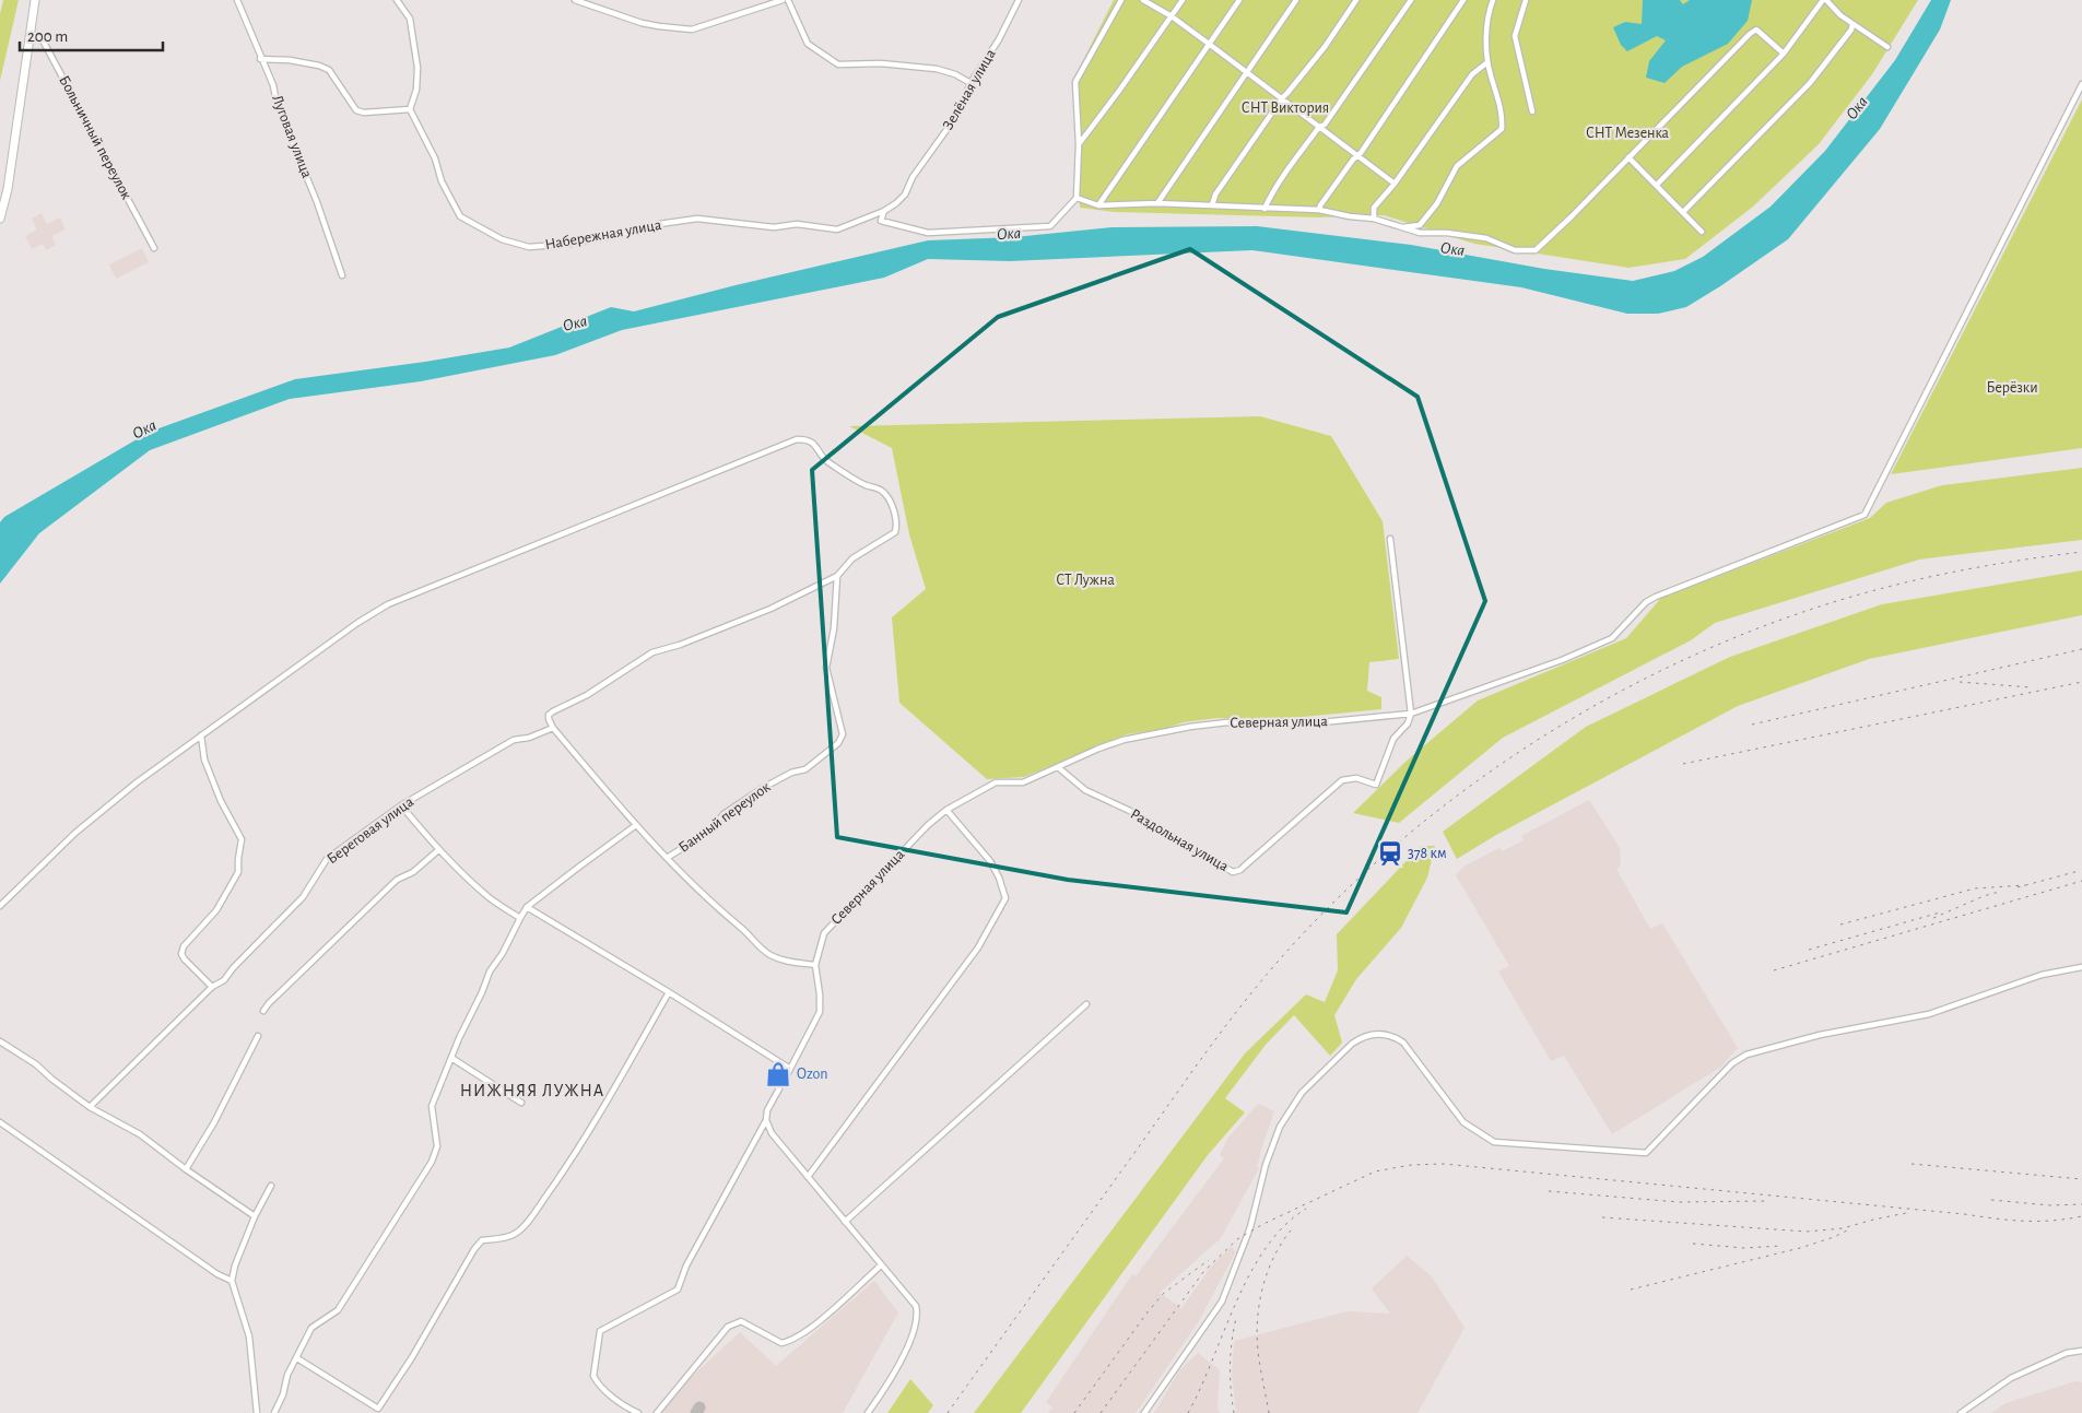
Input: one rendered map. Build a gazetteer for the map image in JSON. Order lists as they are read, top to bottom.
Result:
{
  "streets": {
    "street": [
      "Зелёная улица",
      "Луговая улица",
      "Больничный переулок",
      "Набережная улица",
      "Северная улица",
      "Банный переулок",
      "Береговая улица",
      "Раздольная улица"
    ]
  },
  "crossings": [
    ["Зелёная улица", "Набережная улица"],
    ["Северная улица", "Раздольная улица"]
  ],
  "districts": ["НИЖНЯЯ ЛУЖНА"],
  "water": ["Ока"],
  "parks": [
    "СНТ Виктория",
    "СНТ Мезенка",
    "Берёзки",
    "СТ Лужна"
  ],
  "places": {
    "station": ["378 км"],
    "shop": ["Ozon"]
  },
  "scale_bar": "200 m"
}
